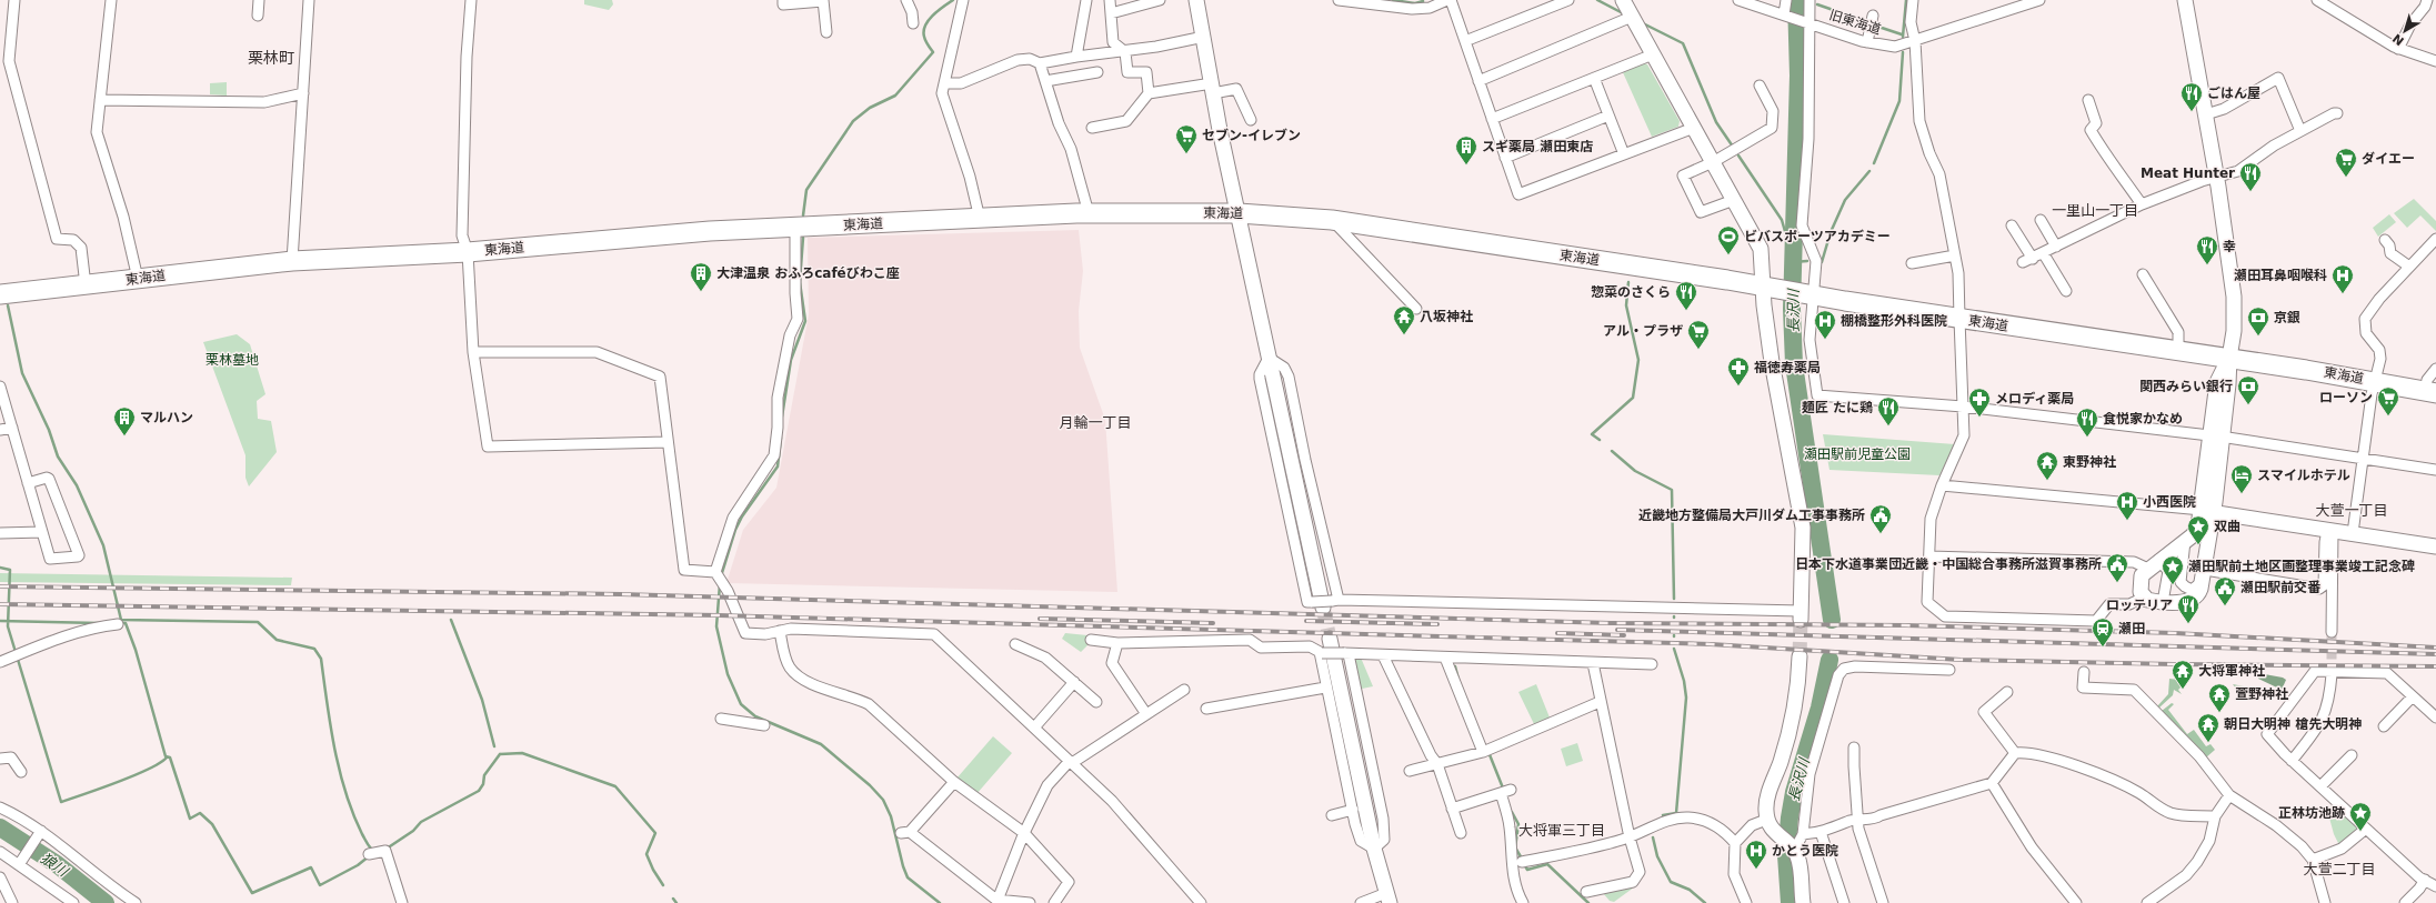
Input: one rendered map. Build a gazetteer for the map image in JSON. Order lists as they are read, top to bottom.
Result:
{
  "streets": {
    "highway": ["東海道"],
    "street": ["旧東海道"]
  },
  "districts": [
    "栗林町",
    "一里山一丁目",
    "月輪一丁目",
    "大萱一丁目",
    "大将軍三丁目",
    "大萱二丁目"
  ],
  "water": ["長沢川", "狼川"],
  "parks": ["栗林墓地", "瀬田駅前児童公園"],
  "places": {
    "restaurant": [
      "ごはん屋",
      "Meat Hunter",
      "幸",
      "惣菜のさくら",
      "麺匠 たに鶏",
      "食悦家かなめ",
      "ロッテリア"
    ],
    "supermarket": [
      "セブン-イレブン",
      "ダイエー",
      "アル・プラザ",
      "ローソン"
    ],
    "building": ["スギ薬局 瀬田東店", "大津温泉 おふろcaféびわこ座", "マルハン"],
    "sports": ["ビバスポーツアカデミー"],
    "hospital": [
      "瀬田耳鼻咽喉科",
      "棚橋整形外科医院",
      "小西医院",
      "かとう医院"
    ],
    "temple": [
      "八坂神社",
      "東野神社",
      "大将軍神社",
      "萱野神社",
      "朝日大明神 槍先大明神"
    ],
    "bank": ["京銀", "関西みらい銀行"],
    "pharmacy": ["福徳寿薬局", "メロディ薬局"],
    "hotel": ["スマイルホテル"],
    "public building": ["近畿地方整備局大戸川ダム工事事務所", "日本下水道事業団近畿・中国総合事務所滋賀事務所", "瀬田駅前交番"],
    "place": ["双曲", "瀬田駅前土地区画整理事業竣工記念碑", "正林坊池跡"],
    "station": ["瀬田"]
  },
  "north": "bottom left"
}
